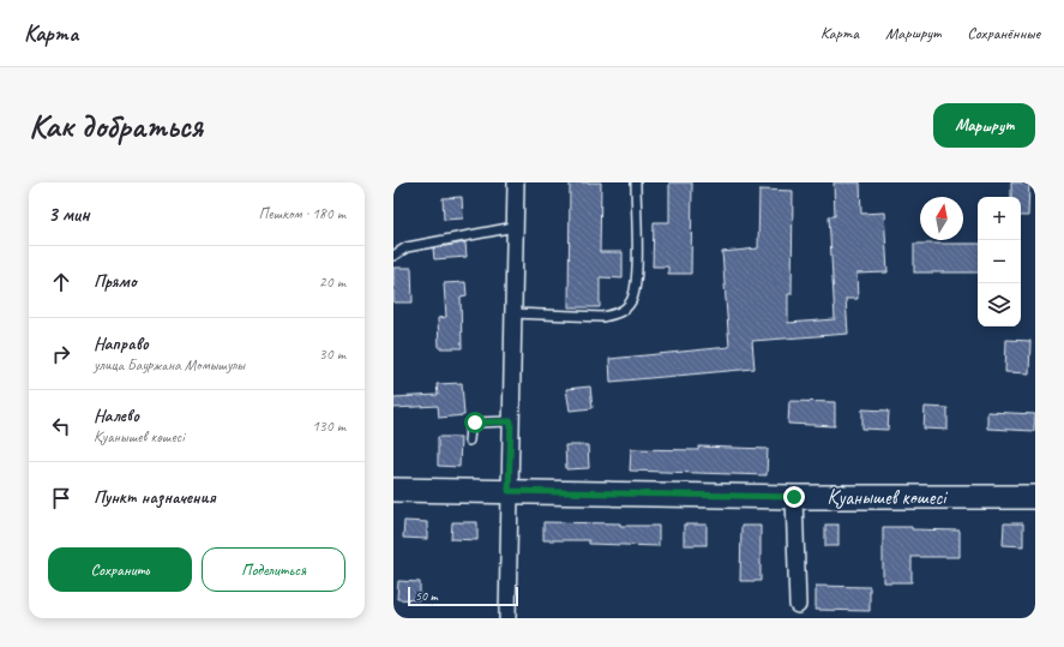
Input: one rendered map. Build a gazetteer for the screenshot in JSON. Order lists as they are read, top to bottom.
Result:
{
  "streets": {
    "street": ["Қуанышев көшесі"]
  },
  "scale_bar": "50 m",
  "north": "top",
  "page": {
    "header": "Карта",
    "nav": ["Карта", "Маршрут", "Сохранённые"],
    "buttons": [
      "Маршрут",
      ["Сохранить", "Поделиться"]
    ],
    "title": "Как добраться",
    "heading": ["3 мин", "Пешком · 180 m"],
    "map_buttons": ["+", "−"],
    "list": [
      ["Прямо", "20 m"],
      ["Направо", "улица Бауржана Момышулы", "30 m"],
      ["Налево", "Қуанышев көшесі", "130 m"],
      "Пункт назначения"
    ],
    "scale": "50 m"
  }
}
